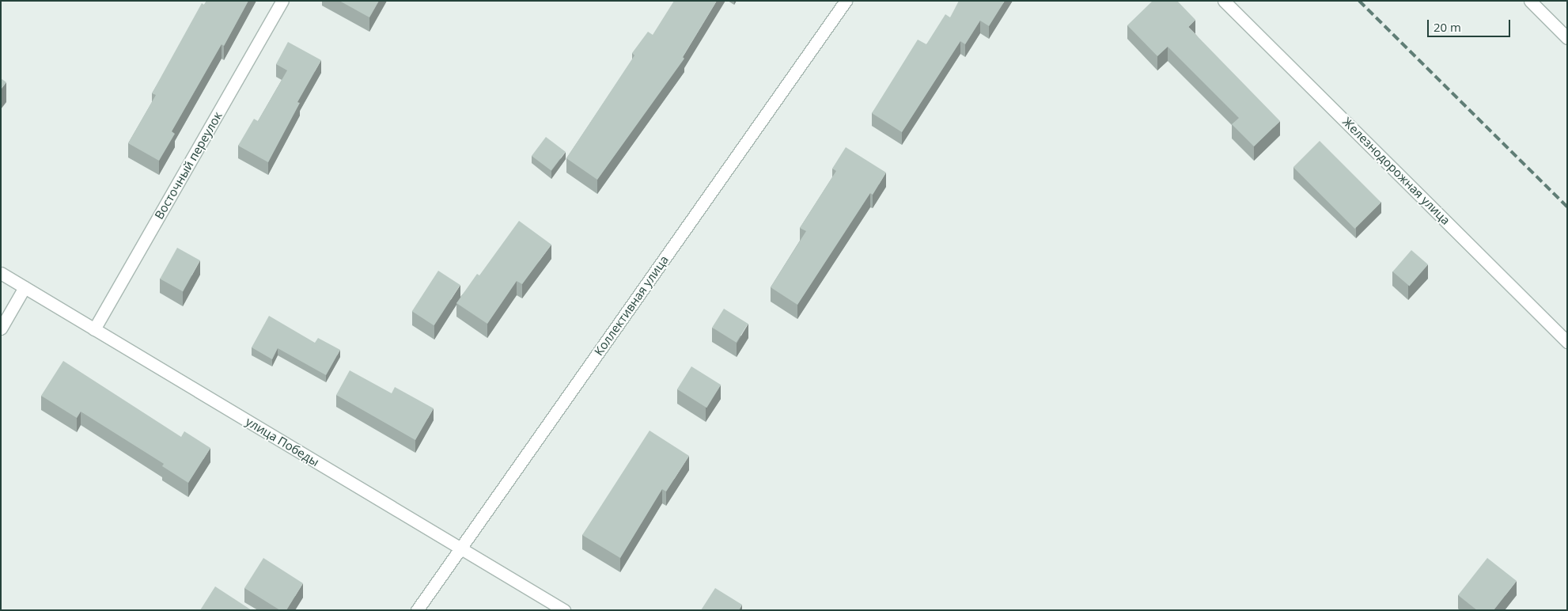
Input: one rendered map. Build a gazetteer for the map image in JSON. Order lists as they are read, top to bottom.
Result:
{
  "streets": {
    "street": [
      "Восточный переулок",
      "Железнодорожная улица",
      "Коллективная улица",
      "улица Победы"
    ]
  },
  "crossings": [
    ["Восточный переулок", "улица Победы"],
    ["Коллективная улица", "улица Победы"]
  ],
  "scale_bar": "20 m"
}
